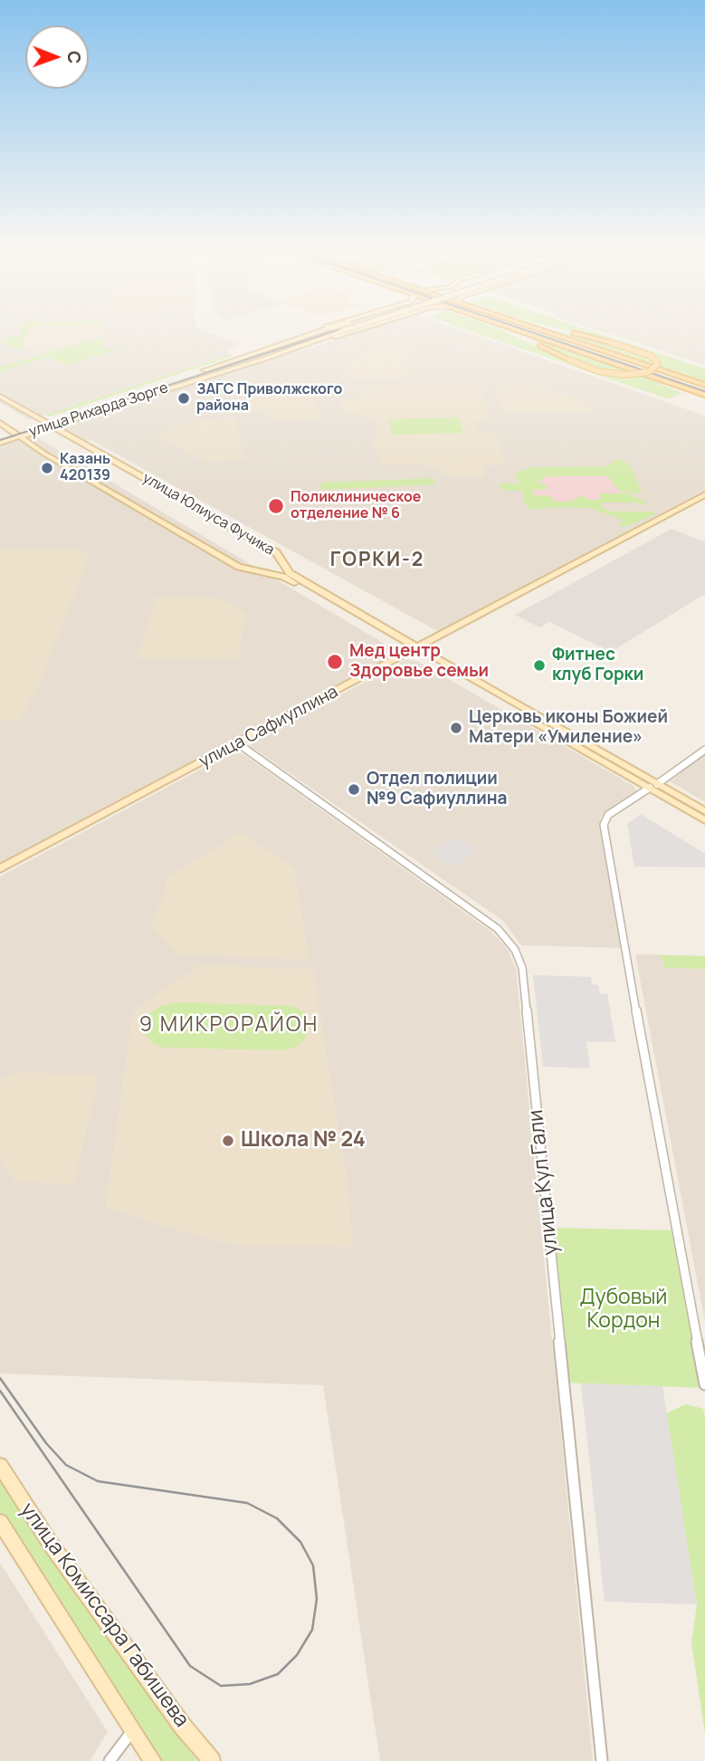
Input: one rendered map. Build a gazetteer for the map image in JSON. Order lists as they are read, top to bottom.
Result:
{
  "streets": {
    "main road": [
      "улица Рихарда Зорге",
      "улица Юлиуса Фучика",
      "улица Сафиуллина",
      "улица Комиссара Габишева"
    ],
    "street": ["улица Кул Гали"]
  },
  "crossings": [
    ["улица Рихарда Зорге", "улица Юлиуса Фучика"],
    ["улица Юлиуса Фучика", "улица Сафиуллина"],
    ["улица Сафиуллина", "улица Кул Гали"]
  ],
  "districts": ["ГОРКИ-2", "9 МИКРОРАЙОН"],
  "parks": ["Дубовый Кордон"],
  "places": [
    "ЗАГС Приволжского района",
    "Казань 420139",
    "Поликлиническое отделение № 6",
    "Мед центр Здоровье семьи",
    "Фитнес клуб Горки",
    "Церковь иконы Божией Матери «Умиление»",
    "Отдел полиции №9 Сафиуллина",
    "Школа № 24"
  ],
  "north": "right"
}
